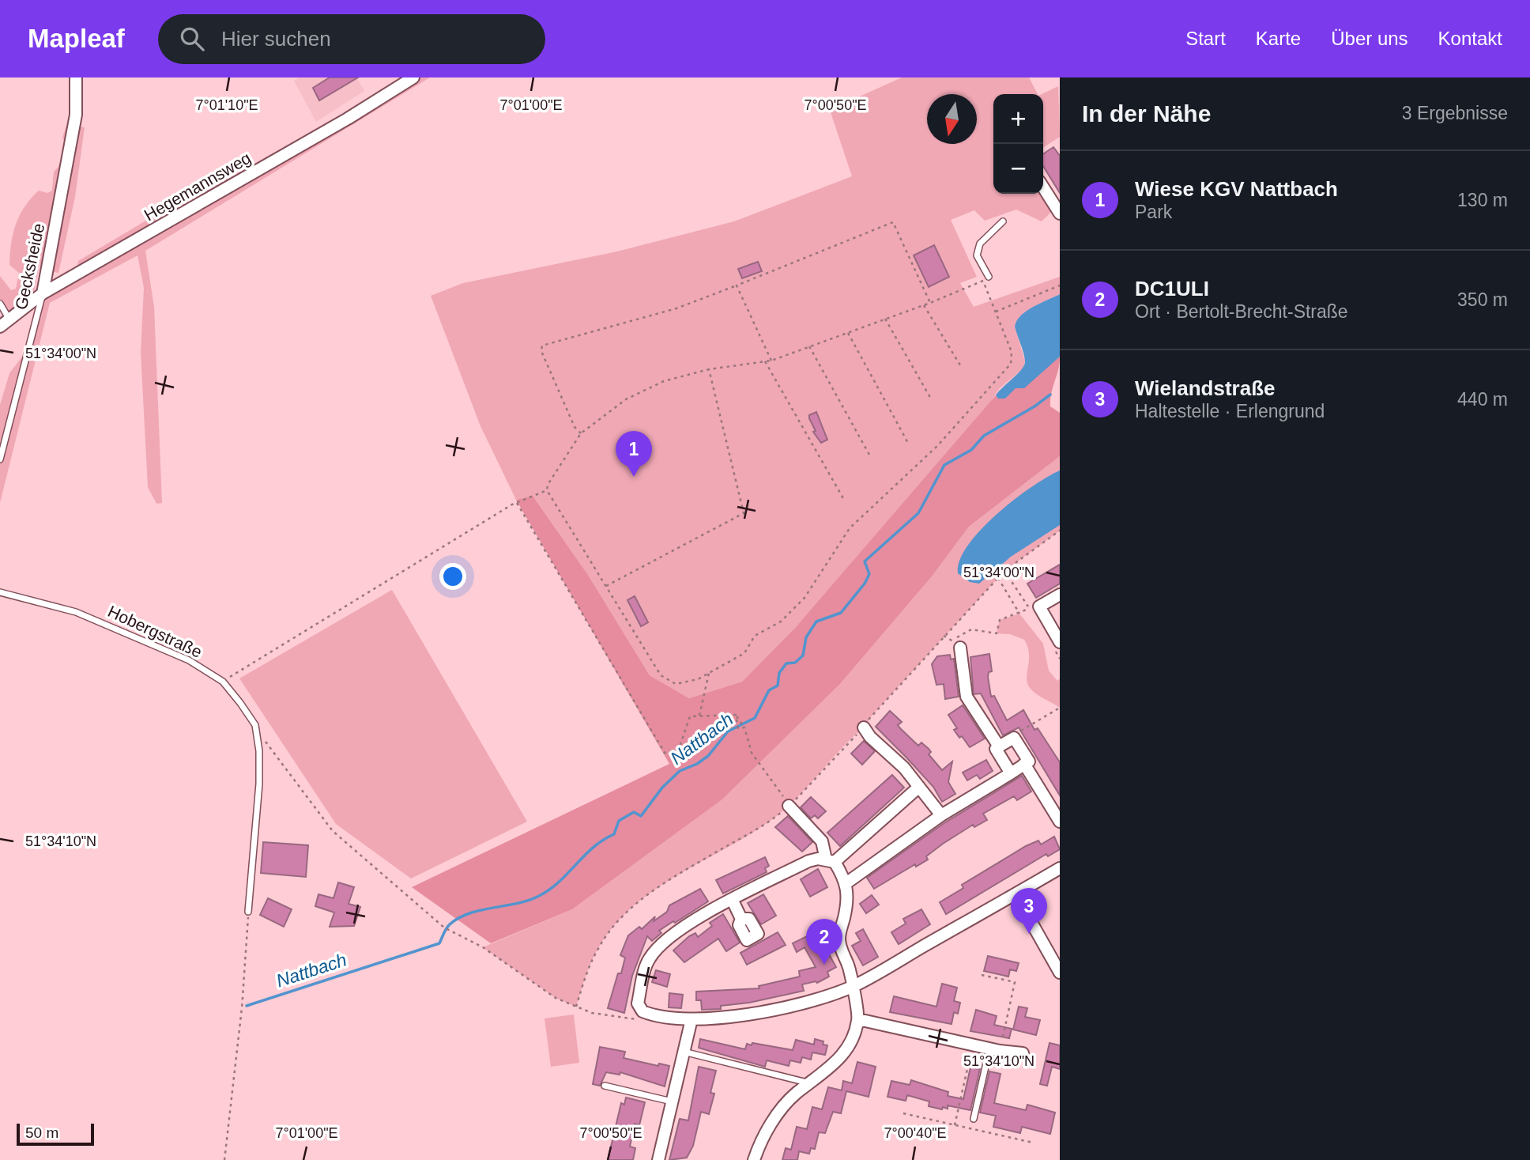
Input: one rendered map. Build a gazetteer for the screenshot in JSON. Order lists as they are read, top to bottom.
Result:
{
  "streets": {
    "street": ["Hegemannsweg", "Gecksheide"],
    "lane": ["Hobergstraße"]
  },
  "crossings": [
    ["Hegemannsweg", "Gecksheide"]
  ],
  "water": ["Nattbach"],
  "scale_bar": "50 m",
  "north": "bottom",
  "page": {
    "header": "Mapleaf",
    "search": "Hier suchen",
    "nav": [
      "Start",
      "Karte",
      "Über uns",
      "Kontakt"
    ],
    "heading": ["In der Nähe", "3 Ergebnisse"],
    "map_buttons": ["+", "−"],
    "list": [
      {
        "mark": "1",
        "name": "Wiese KGV Nattbach",
        "note": "Park",
        "value": "130 m"
      },
      {
        "mark": "2",
        "name": "DC1ULI",
        "note": "Ort · Bertolt-Brecht-Straße",
        "value": "350 m"
      },
      {
        "mark": "3",
        "name": "Wielandstraße",
        "note": "Haltestelle · Erlengrund",
        "value": "440 m"
      }
    ],
    "pins": ["1", "3", "2"],
    "scale": "50 m"
  },
  "coordinates": [
    "7°01'10\"E",
    "7°01'00\"E",
    "7°00'50\"E",
    "51°34'00\"N",
    "51°34'10\"N",
    "7°00'40\"E"
  ]
}
